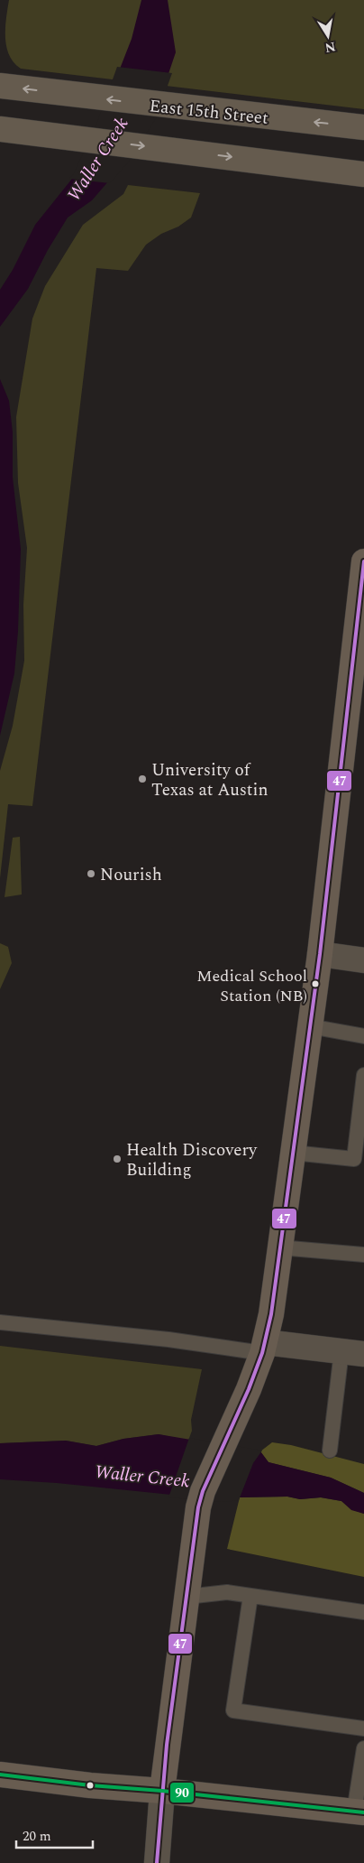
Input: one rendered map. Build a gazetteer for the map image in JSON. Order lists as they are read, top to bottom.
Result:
{
  "streets": {
    "main road": ["East 15th Street"]
  },
  "water": ["Waller Creek"],
  "places": [
    "University of Texas at Austin",
    "Nourish",
    "Medical School Station (NB)",
    "Health Discovery Building"
  ],
  "lines": ["transit line 47", "transit line 90"],
  "scale_bar": "20 m",
  "north": "bottom"
}
